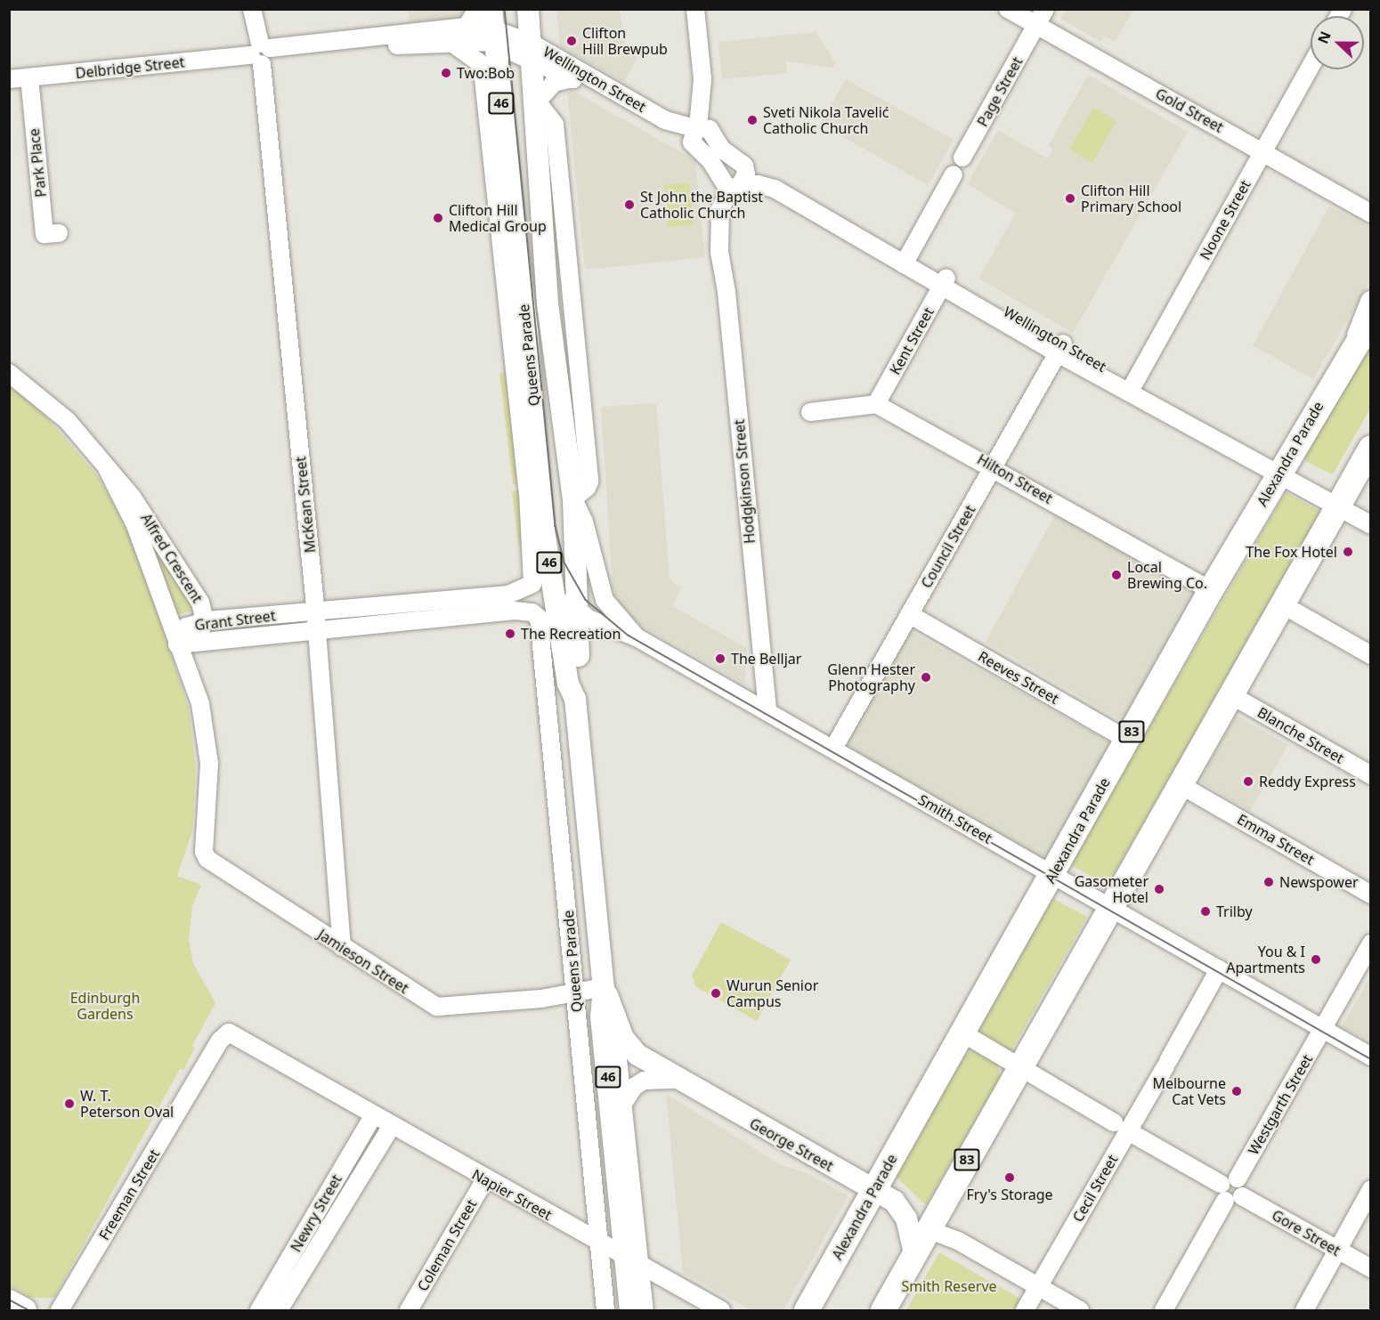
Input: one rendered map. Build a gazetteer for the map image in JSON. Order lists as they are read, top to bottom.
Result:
{
  "streets": {
    "highway": ["Alexandra Parade", "83"],
    "main road": ["46", "Queens Parade", "George Street"],
    "street": [
      "Delbridge Street",
      "Wellington Street",
      "Page Street",
      "Gold Street",
      "Park Place",
      "Noone Street",
      "Kent Street",
      "Hilton Street",
      "Hodgkinson Street",
      "McKean Street",
      "Council Street",
      "Alfred Crescent",
      "Grant Street",
      "Reeves Street",
      "Blanche Street",
      "Smith Street",
      "Emma Street",
      "Jamieson Street",
      "Westgarth Street",
      "Cecil Street",
      "Freeman Street",
      "Napier Street",
      "Newry Street",
      "Gore Street",
      "Coleman Street"
    ]
  },
  "crossings": [
    ["Delbridge Street", "Wellington Street"],
    ["Delbridge Street", "Park Place"],
    ["Delbridge Street", "Queens Parade"],
    ["Delbridge Street", "McKean Street"],
    ["Wellington Street", "Noone Street"],
    ["Wellington Street", "Kent Street"],
    ["Wellington Street", "Queens Parade"],
    ["Wellington Street", "Alexandra Parade"],
    ["Wellington Street", "Hodgkinson Street"],
    ["Wellington Street", "Council Street"],
    ["Wellington Street", "83"],
    ["Page Street", "Gold Street"],
    ["Gold Street", "Noone Street"],
    ["Kent Street", "Hilton Street"],
    ["Queens Parade", "Grant Street"],
    ["Queens Parade", "Smith Street"],
    ["Queens Parade", "Jamieson Street"],
    ["Queens Parade", "George Street"],
    ["Queens Parade", "Napier Street"],
    ["Alexandra Parade", "Hilton Street"],
    ["Alexandra Parade", "Reeves Street"],
    ["Alexandra Parade", "Smith Street"],
    ["Alexandra Parade", "George Street"],
    ["Hilton Street", "Council Street"],
    ["Hodgkinson Street", "Smith Street"],
    ["McKean Street", "Grant Street"],
    ["McKean Street", "Jamieson Street"],
    ["Council Street", "Reeves Street"],
    ["Council Street", "Smith Street"],
    ["Alfred Crescent", "Grant Street"],
    ["Alfred Crescent", "Jamieson Street"],
    ["83", "Blanche Street"],
    ["83", "Smith Street"],
    ["83", "Emma Street"],
    ["83", "George Street"],
    ["Smith Street", "Westgarth Street"],
    ["Smith Street", "Cecil Street"],
    ["Westgarth Street", "Gore Street"],
    ["Freeman Street", "Napier Street"],
    ["Napier Street", "Newry Street"],
    ["Napier Street", "Coleman Street"]
  ],
  "parks": ["Edinburgh Gardens", "Smith Reserve"],
  "places": [
    "Clifton Hill Brewpub",
    "Two:Bob",
    "Sveti Nikola Tavelić Catholic Church",
    "Clifton Hill Primary School",
    "St John the Baptist Catholic Church",
    "Clifton Hill Medical Group",
    "The Fox Hotel",
    "Local Brewing Co.",
    "The Recreation",
    "The Belljar",
    "Glenn Hester Photography",
    "Reddy Express",
    "Newspower",
    "Gasometer Hotel",
    "Trilby",
    "You & I Apartments",
    "Wurun Senior Campus",
    "Melbourne Cat Vets",
    "W. T. Peterson Oval",
    "Fry's Storage"
  ],
  "north": "left"
}
